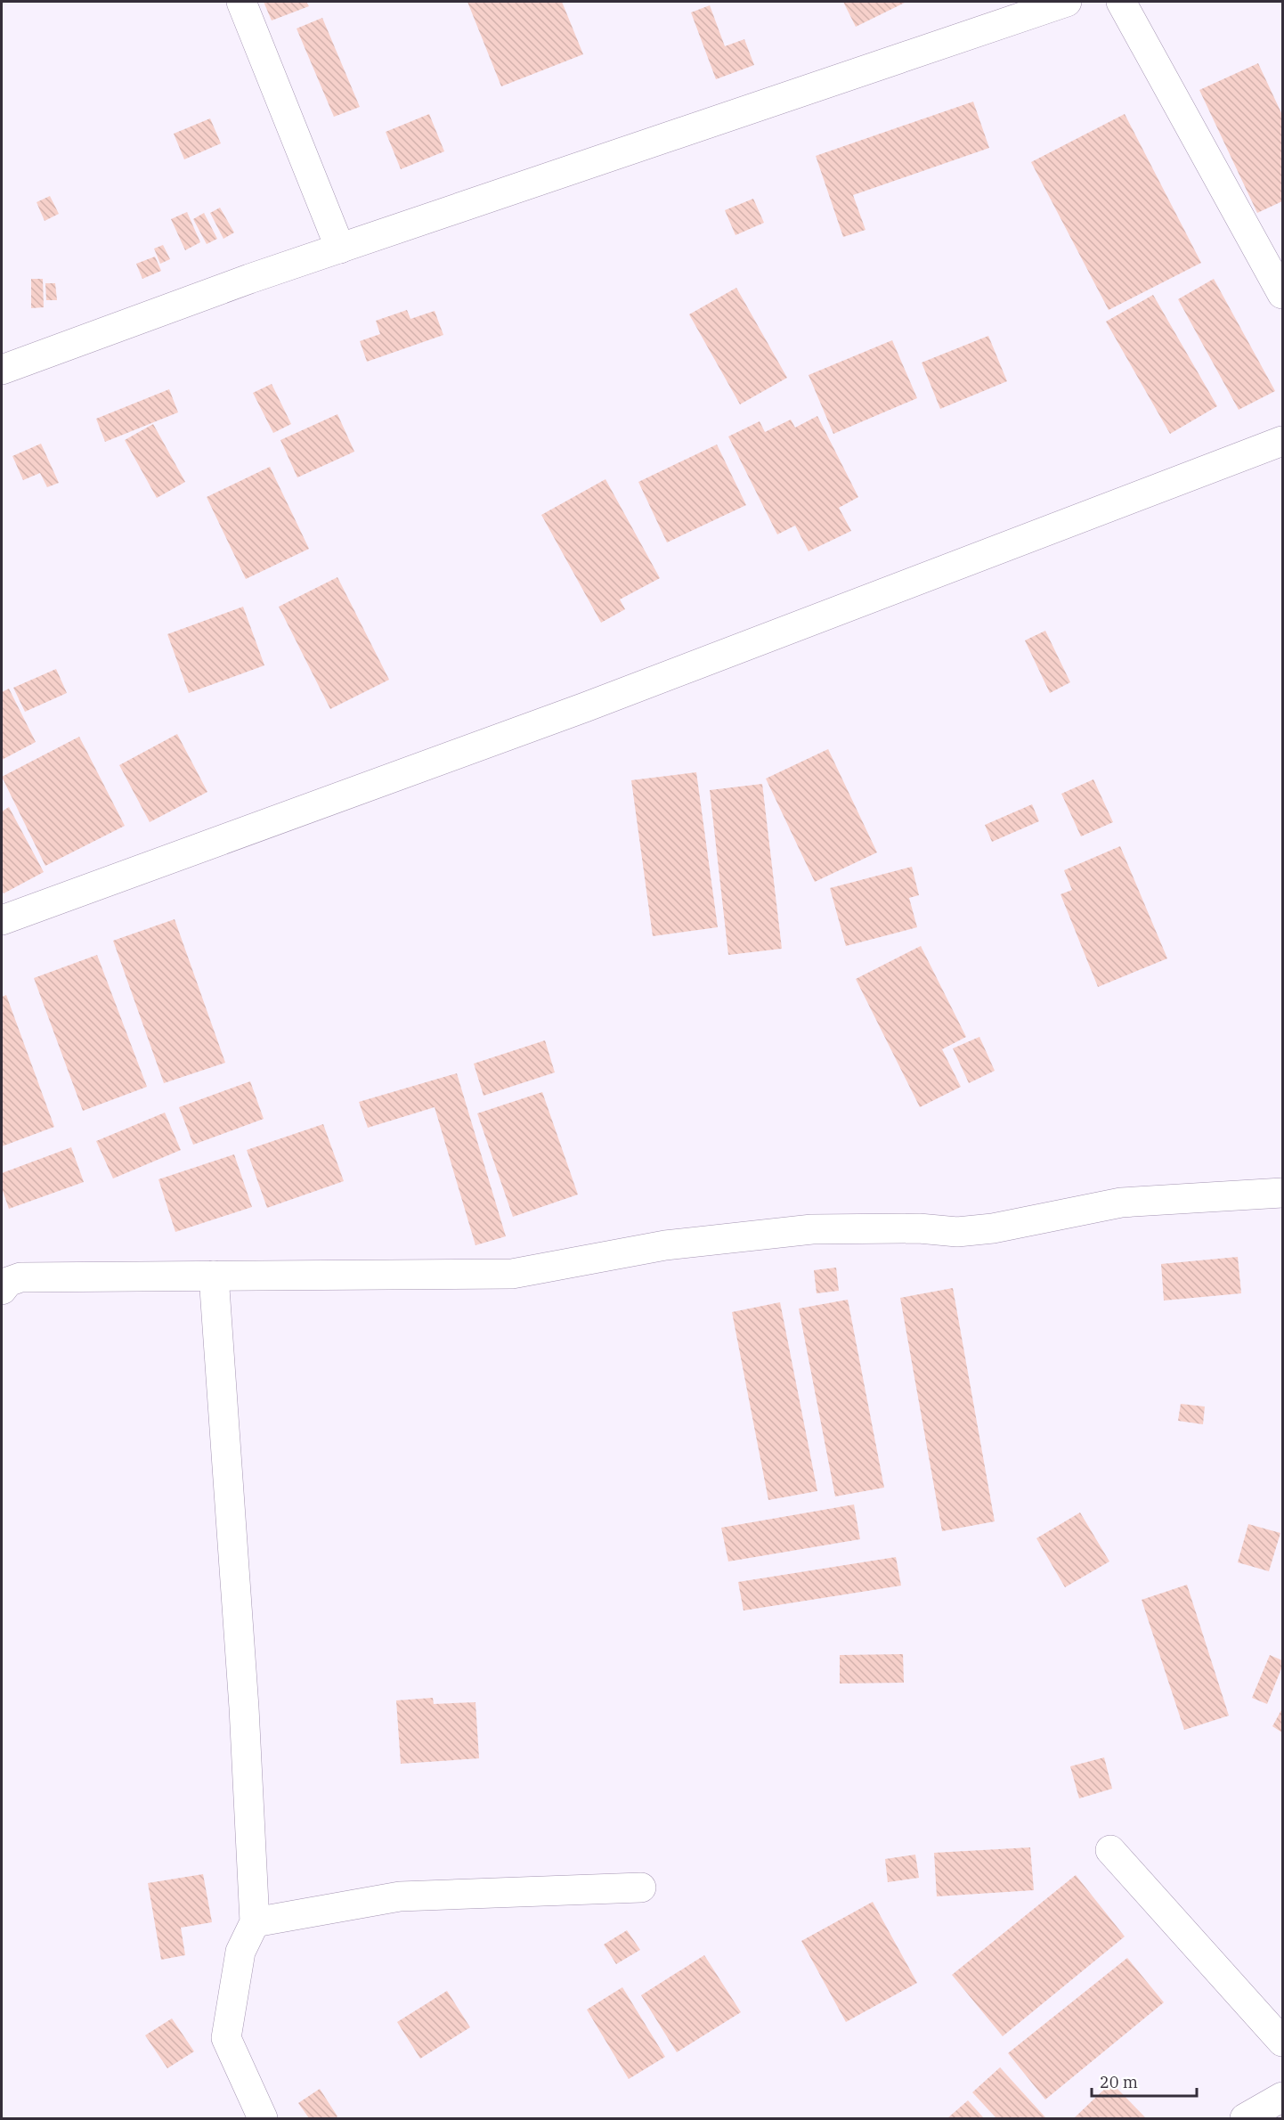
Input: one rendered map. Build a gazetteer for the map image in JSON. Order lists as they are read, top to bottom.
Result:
{
  "scale_bar": "20 m"
}
